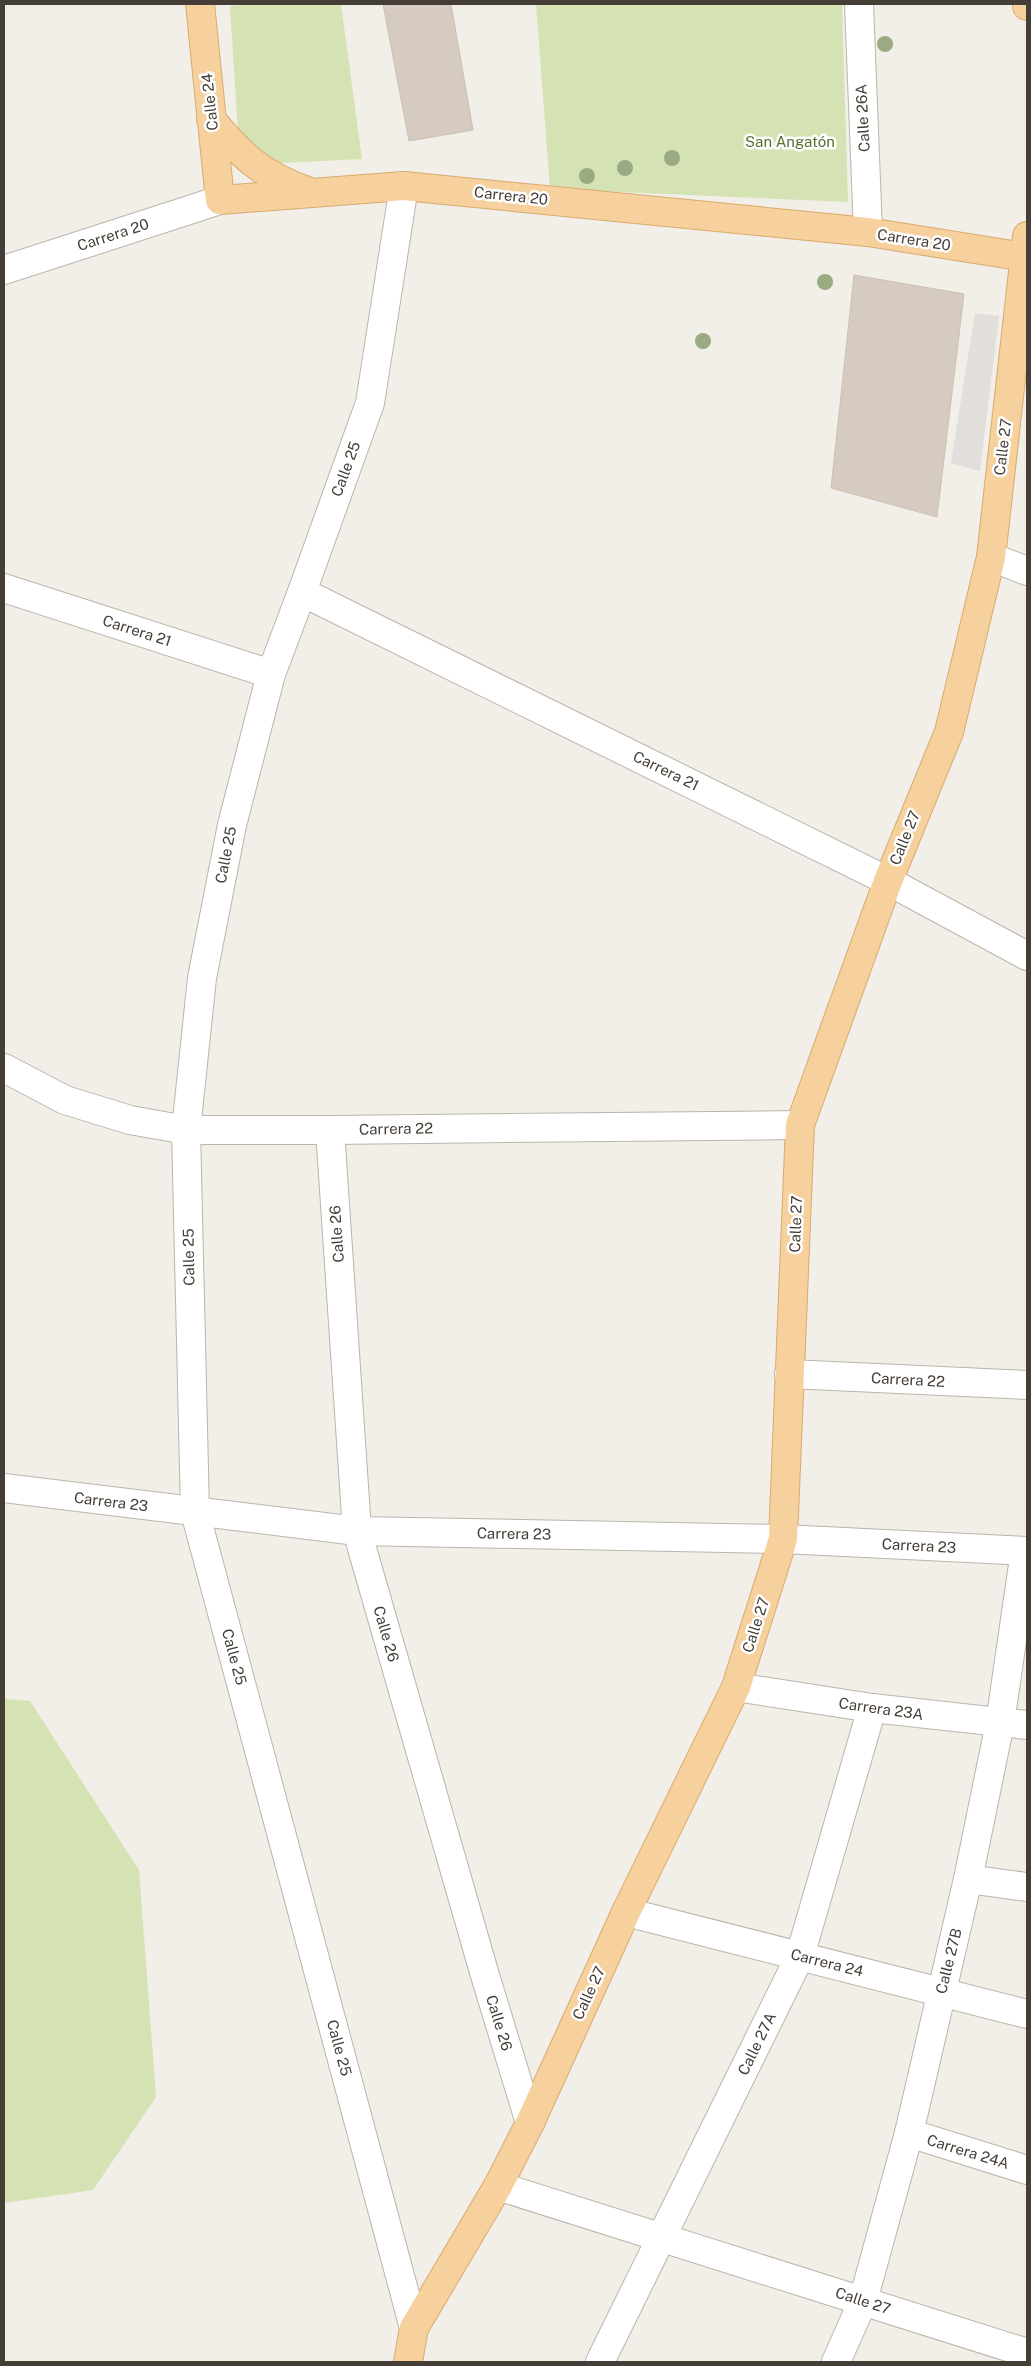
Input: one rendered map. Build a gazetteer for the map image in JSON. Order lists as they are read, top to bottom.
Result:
{
  "streets": {
    "main road": ["Calle 24", "Carrera 20", "Calle 27"],
    "street": [
      "Calle 26A",
      "Calle 25",
      "Carrera 21",
      "Carrera 22",
      "Calle 26",
      "Carrera 23",
      "Carrera 23A",
      "Calle 27B",
      "Carrera 24",
      "Calle 27A",
      "Carrera 24A"
    ]
  },
  "crossings": [
    ["Calle 24", "Carrera 20"],
    ["Calle 26A", "Carrera 20"],
    ["Carrera 20", "Calle 27"],
    ["Carrera 20", "Calle 25"],
    ["Calle 27", "Calle 25"],
    ["Calle 27", "Carrera 21"],
    ["Calle 27", "Carrera 22"],
    ["Calle 27", "Calle 26"],
    ["Calle 27", "Carrera 23"],
    ["Calle 27", "Carrera 23A"],
    ["Calle 27", "Calle 27B"],
    ["Calle 27", "Carrera 24"],
    ["Calle 27", "Calle 27A"],
    ["Calle 25", "Carrera 21"],
    ["Calle 25", "Carrera 22"],
    ["Calle 25", "Carrera 23"],
    ["Carrera 22", "Calle 26"],
    ["Calle 26", "Carrera 23"],
    ["Carrera 23", "Calle 27B"],
    ["Carrera 23A", "Calle 27B"],
    ["Carrera 23A", "Calle 27A"],
    ["Calle 27B", "Carrera 24"],
    ["Calle 27B", "Carrera 24A"],
    ["Carrera 24", "Calle 27A"]
  ],
  "parks": ["San Angatón"]
}
